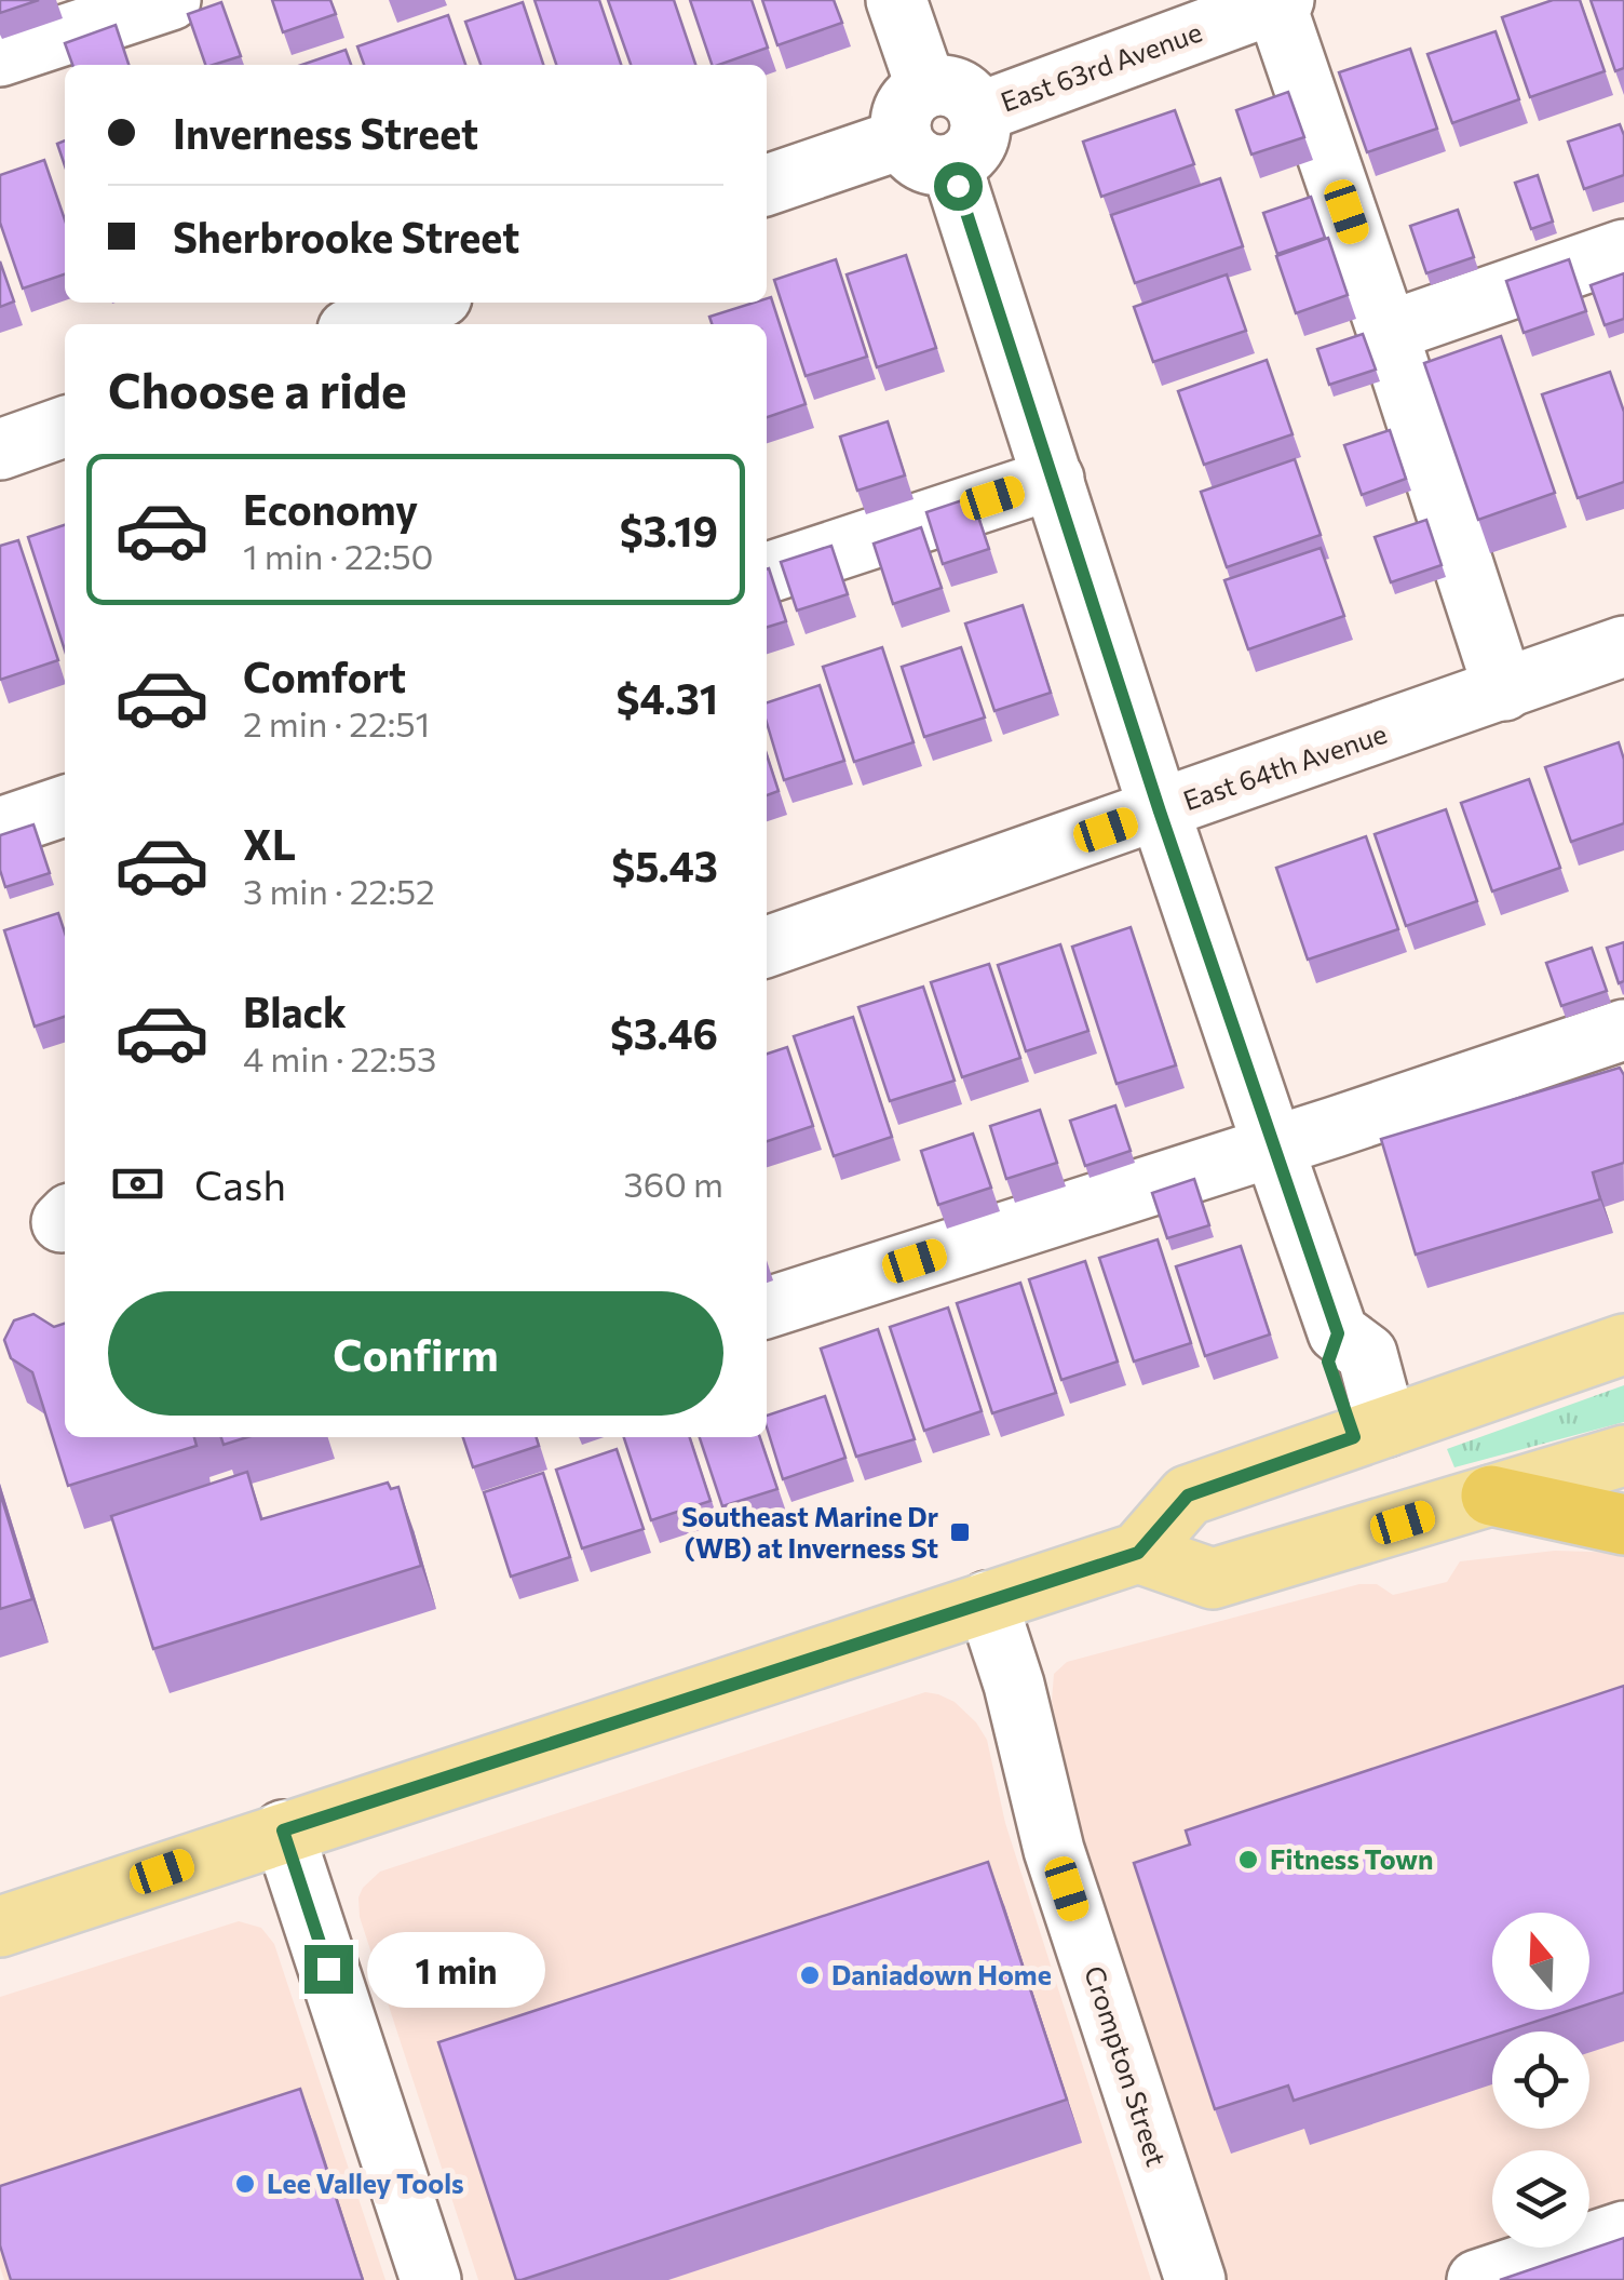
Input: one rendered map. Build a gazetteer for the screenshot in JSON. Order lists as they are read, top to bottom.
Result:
{
  "streets": {
    "street": ["East 63rd Avenue", "East 64th Avenue", "Crompton Street"]
  },
  "places": {
    "transit": ["Southeast Marine Dr (WB) at Inverness St"],
    "other": ["Fitness Town", "Daniadown Home", "Lee Valley Tools"]
  },
  "north": "top",
  "page": {
    "banner": ["Inverness Street", "Sherbrooke Street"],
    "heading": "Choose a ride",
    "list": [
      {
        "name": "Economy",
        "note": "1 min · 22:50",
        "value": "$3.19"
      },
      {
        "name": "Comfort",
        "note": "2 min · 22:51",
        "value": "$4.31"
      },
      {
        "name": "XL",
        "note": "3 min · 22:52",
        "value": "$5.43"
      },
      {
        "name": "Black",
        "note": "4 min · 22:53",
        "value": "$3.46"
      }
    ],
    "pay": ["Cash", "360 m"],
    "buttons": "Confirm",
    "bubble": "1 min"
  }
}
